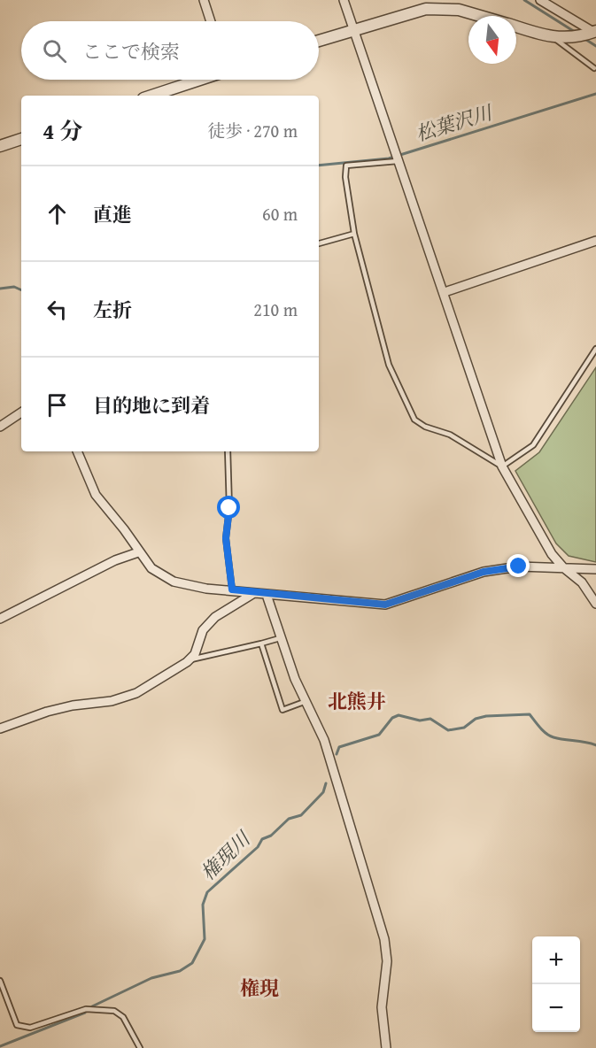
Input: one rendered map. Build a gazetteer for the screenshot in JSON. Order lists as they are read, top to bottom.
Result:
{
  "districts": ["北熊井", "権現"],
  "water": ["松葉沢川", "権現川"],
  "north": "bottom",
  "page": {
    "search": "ここで検索",
    "heading": ["4 分", "徒歩 · 270 m"],
    "list": [
      ["直進", "60 m"],
      ["左折", "210 m"],
      "目的地に到着"
    ],
    "map_buttons": ["+", "−"]
  }
}
